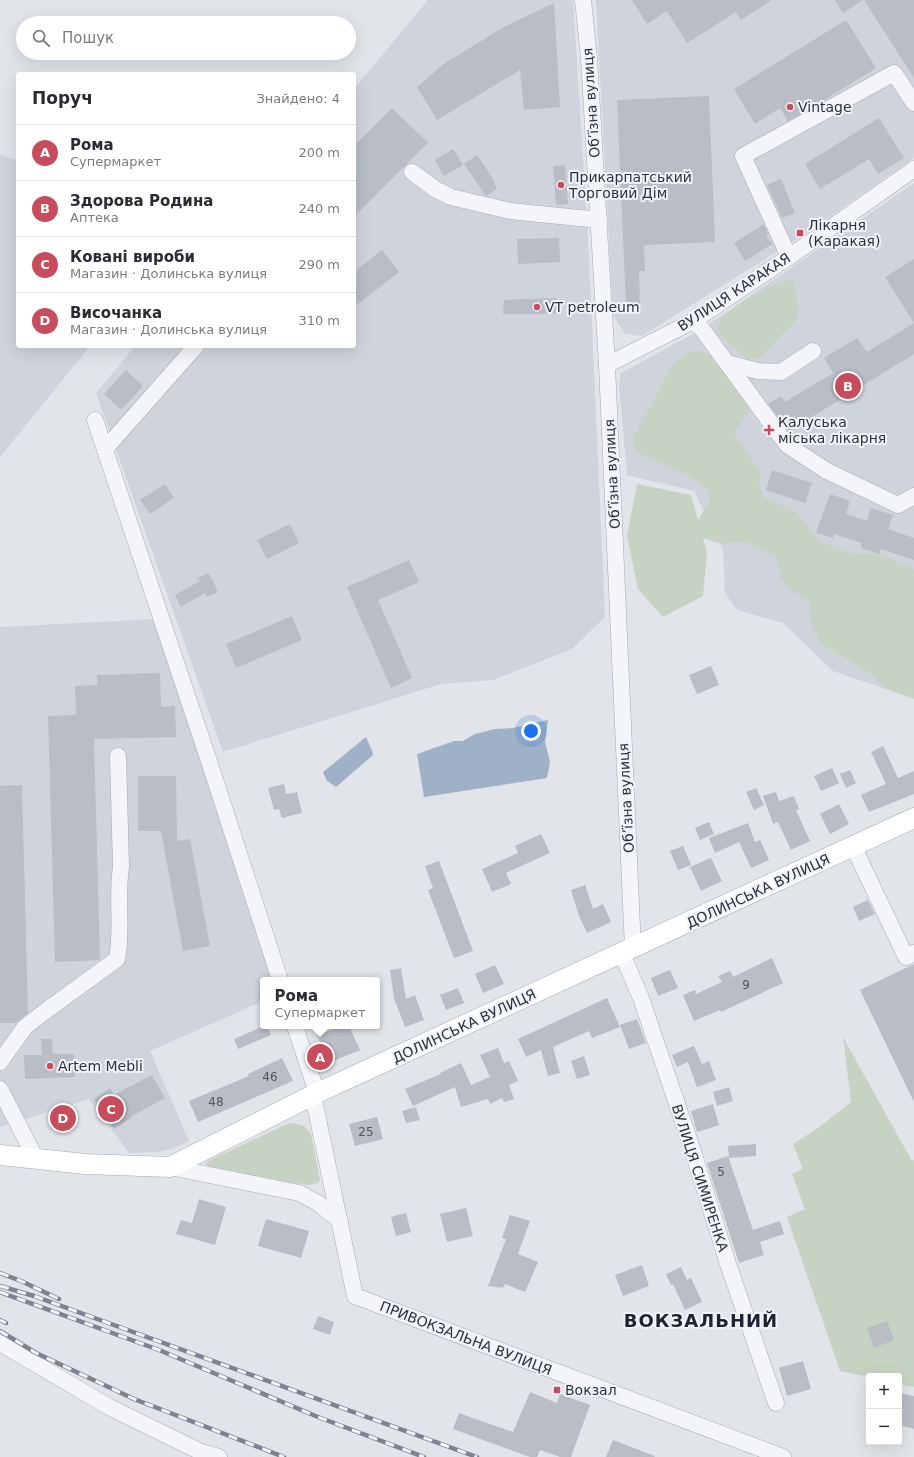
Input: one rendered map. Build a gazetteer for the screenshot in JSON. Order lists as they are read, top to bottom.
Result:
{
  "streets": {
    "main road": ["ДОЛИНСЬКА ВУЛИЦЯ"],
    "street": [
      "Обʼїзна вулиця",
      "ВУЛИЦЯ КАРАКАЯ",
      "ВУЛИЦЯ СИМИРЕНКА",
      "ПРИВОКЗАЛЬНА ВУЛИЦЯ"
    ]
  },
  "crossings": [
    ["Обʼїзна вулиця", "ВУЛИЦЯ КАРАКАЯ"],
    ["Обʼїзна вулиця", "ДОЛИНСЬКА ВУЛИЦЯ"],
    ["Обʼїзна вулиця", "ВУЛИЦЯ СИМИРЕНКА"],
    ["ДОЛИНСЬКА ВУЛИЦЯ", "ВУЛИЦЯ СИМИРЕНКА"],
    ["ДОЛИНСЬКА ВУЛИЦЯ", "ПРИВОКЗАЛЬНА ВУЛИЦЯ"]
  ],
  "districts": ["ВОКЗАЛЬНИЙ"],
  "places": {
    "other": [
      "Vintage",
      "Прикарпатський Торговий Дім",
      "VT petroleum",
      "Artem Mebli"
    ],
    "transit": ["Лікарня (Каракая)", "Вокзал"],
    "health": ["Калуська міська лікарня"]
  },
  "house_numbers": [
    "9",
    "46",
    "48",
    "25",
    "5"
  ],
  "page": {
    "search": "Пошук",
    "heading": ["Поруч", "Знайдено: 4"],
    "list": [
      {
        "mark": "A",
        "name": "Рома",
        "note": "Супермаркет",
        "value": "200 m"
      },
      {
        "mark": "B",
        "name": "Здорова Родина",
        "note": "Аптека",
        "value": "240 m"
      },
      {
        "mark": "C",
        "name": "Ковані вироби",
        "note": "Магазин · Долинська вулиця",
        "value": "290 m"
      },
      {
        "mark": "D",
        "name": "Височанка",
        "note": "Магазин · Долинська вулиця",
        "value": "310 m"
      }
    ],
    "pins": [
      "B",
      "A",
      "C",
      "D"
    ],
    "popup": ["Рома", "Супермаркет"],
    "map_buttons": ["+", "−"]
  }
}
